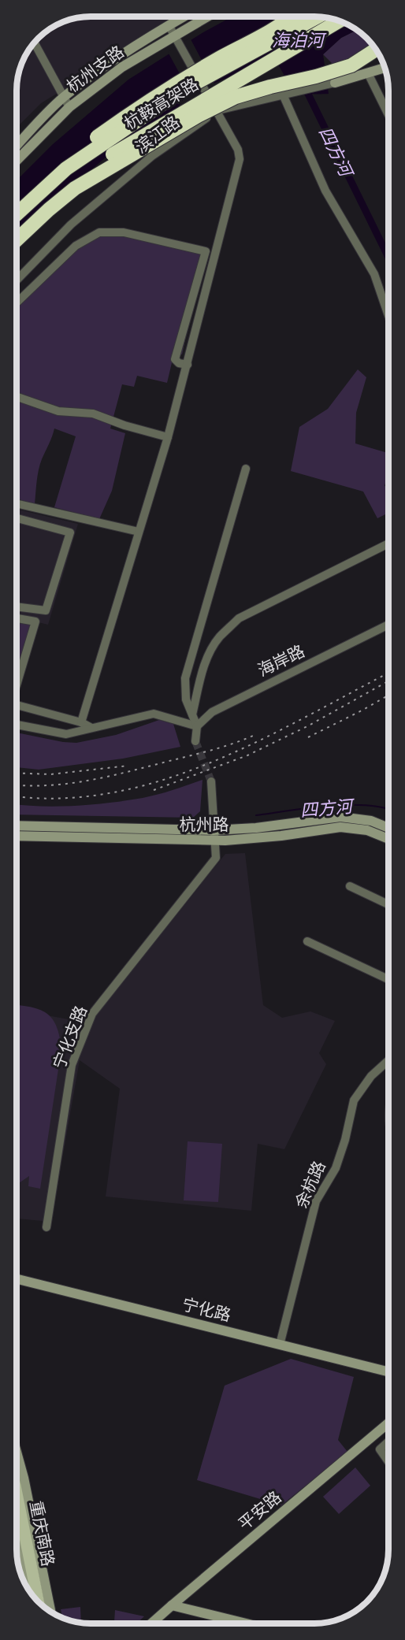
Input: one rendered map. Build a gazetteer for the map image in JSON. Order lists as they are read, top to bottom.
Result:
{
  "streets": {
    "highway": ["杭鞍高架路"],
    "main road": [
      "杭州支路",
      "滨江路",
      "杭州路",
      "宁化路",
      "平安路",
      "重庆南路"
    ],
    "street": ["海岸路", "宁化支路", "余杭路"]
  },
  "crossings": [
    ["杭州路", "宁化支路"],
    ["余杭路", "宁化路"]
  ],
  "water": ["海泊河", "四方河"]
}
